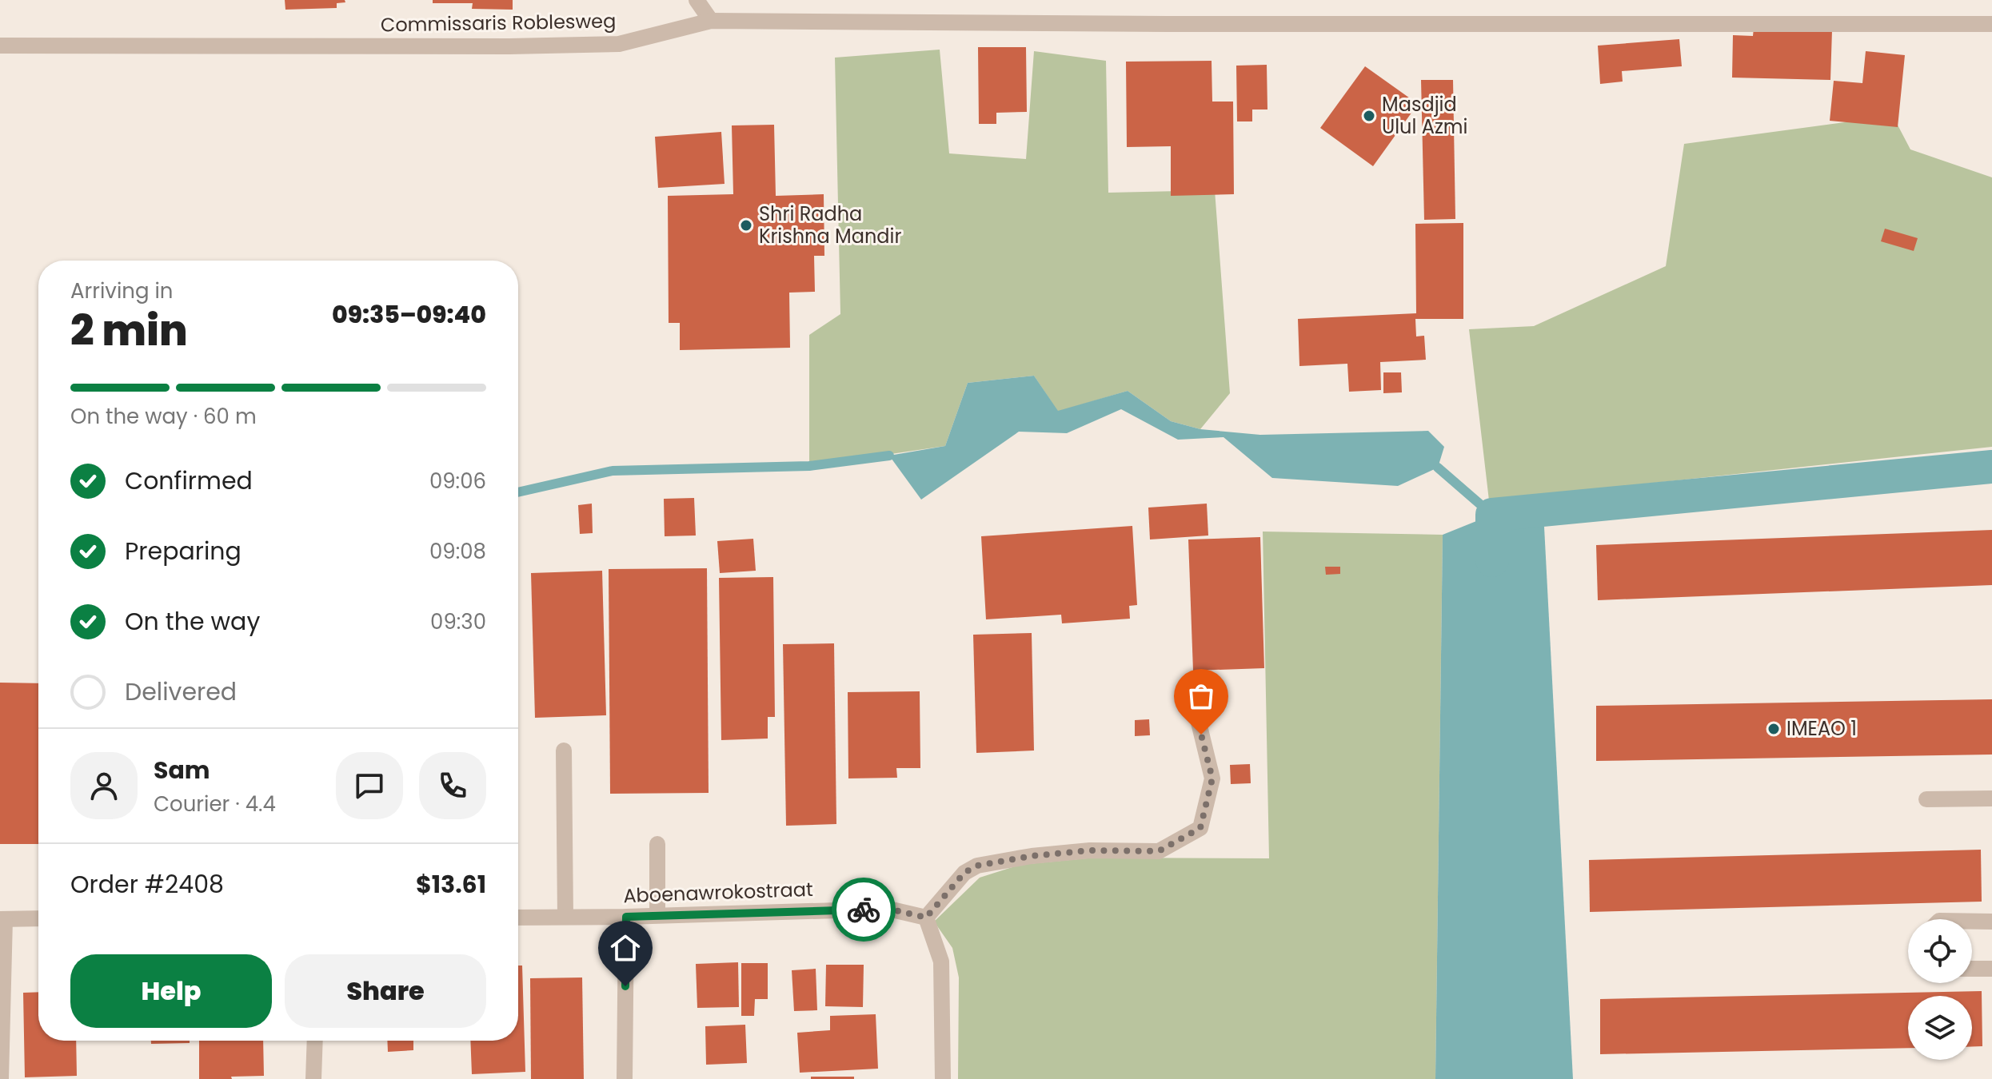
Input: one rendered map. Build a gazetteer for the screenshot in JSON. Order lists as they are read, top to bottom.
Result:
{
  "streets": {
    "street": ["Commissaris Roblesweg", "Aboenawrokostraat"]
  },
  "places": ["Masdjid Ulul Azmi", "Shri Radha Krishna Mandir", "IMEAO 1"],
  "page": {
    "heading": ["2 min", "Arriving in", "09:35–09:40"],
    "panel": [
      "Sam",
      "Courier · 4.4",
      "Order #2408",
      "$13.61"
    ],
    "bar": "On the way · 60 m",
    "list": [
      ["Confirmed", "09:06"],
      ["Preparing", "09:08"],
      ["On the way", "09:30"],
      "Delivered"
    ],
    "buttons": ["Help", "Share"]
  }
}
